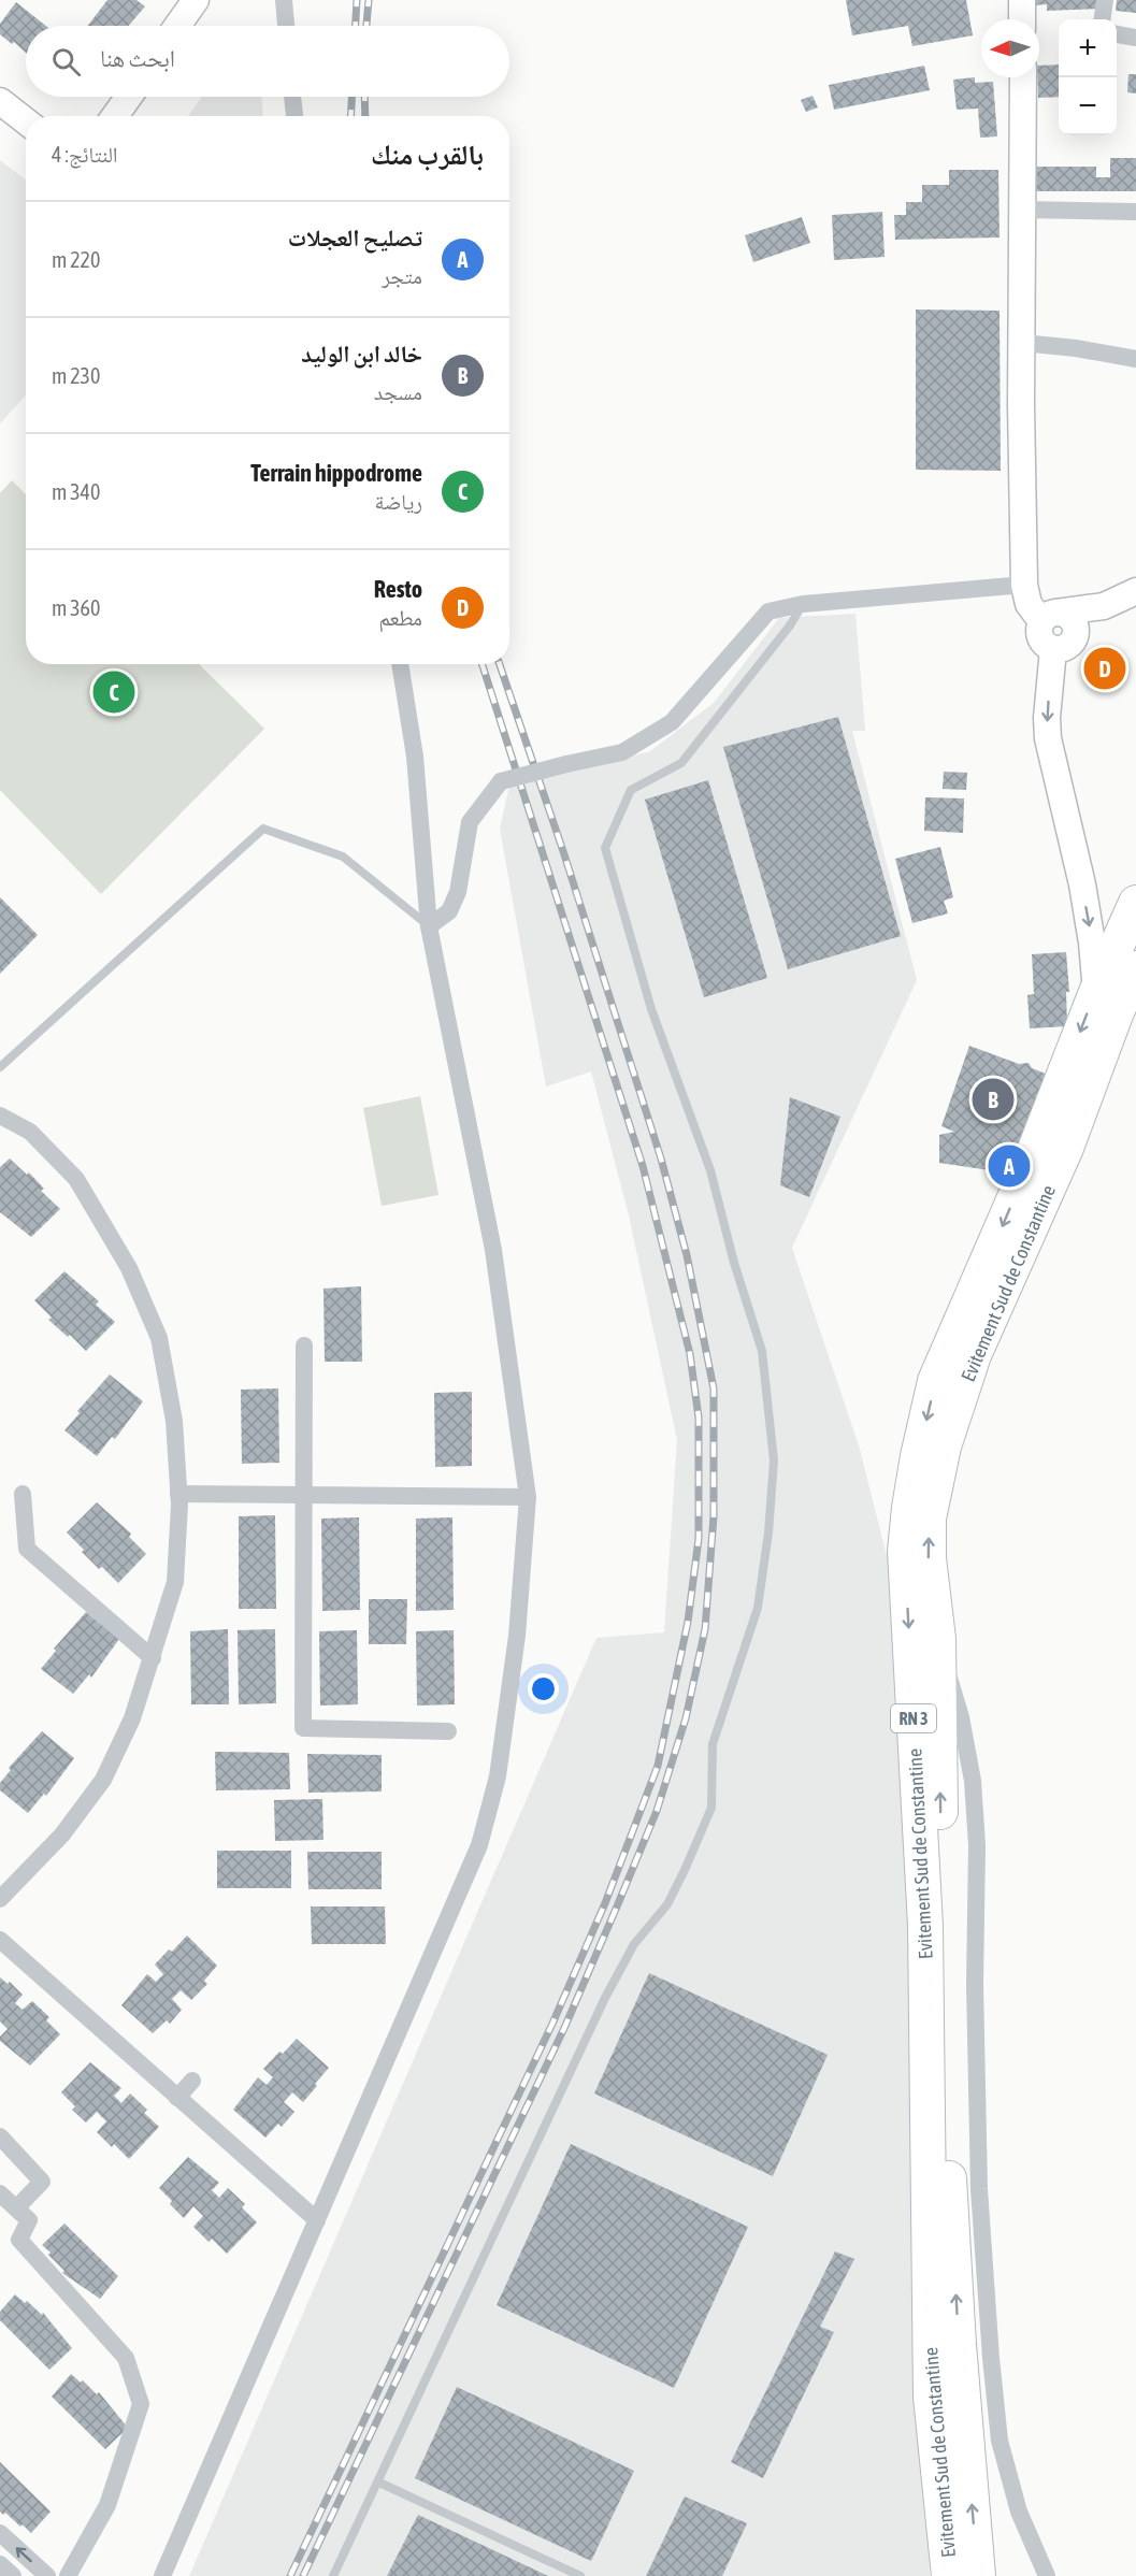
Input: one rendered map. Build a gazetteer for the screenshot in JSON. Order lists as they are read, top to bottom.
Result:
{
  "streets": {
    "highway": ["Evitement Sud de Constantine", "RN 3"]
  },
  "north": "left",
  "page": {
    "map_buttons": ["+", "−"],
    "search": "ابحث هنا",
    "heading": ["بالقرب منك", "النتائج: 4"],
    "list": [
      {
        "mark": "A",
        "name": "تصليح العجلات",
        "note": "متجر",
        "value": "220 m"
      },
      {
        "mark": "B",
        "name": "خالد ابن الوليد",
        "note": "مسجد",
        "value": "230 m"
      },
      {
        "mark": "C",
        "name": "Terrain hippodrome",
        "note": "رياضة",
        "value": "340 m"
      },
      {
        "mark": "D",
        "name": "Resto",
        "note": "مطعم",
        "value": "360 m"
      }
    ],
    "pins": [
      "D",
      "C",
      "B",
      "A"
    ]
  }
}
